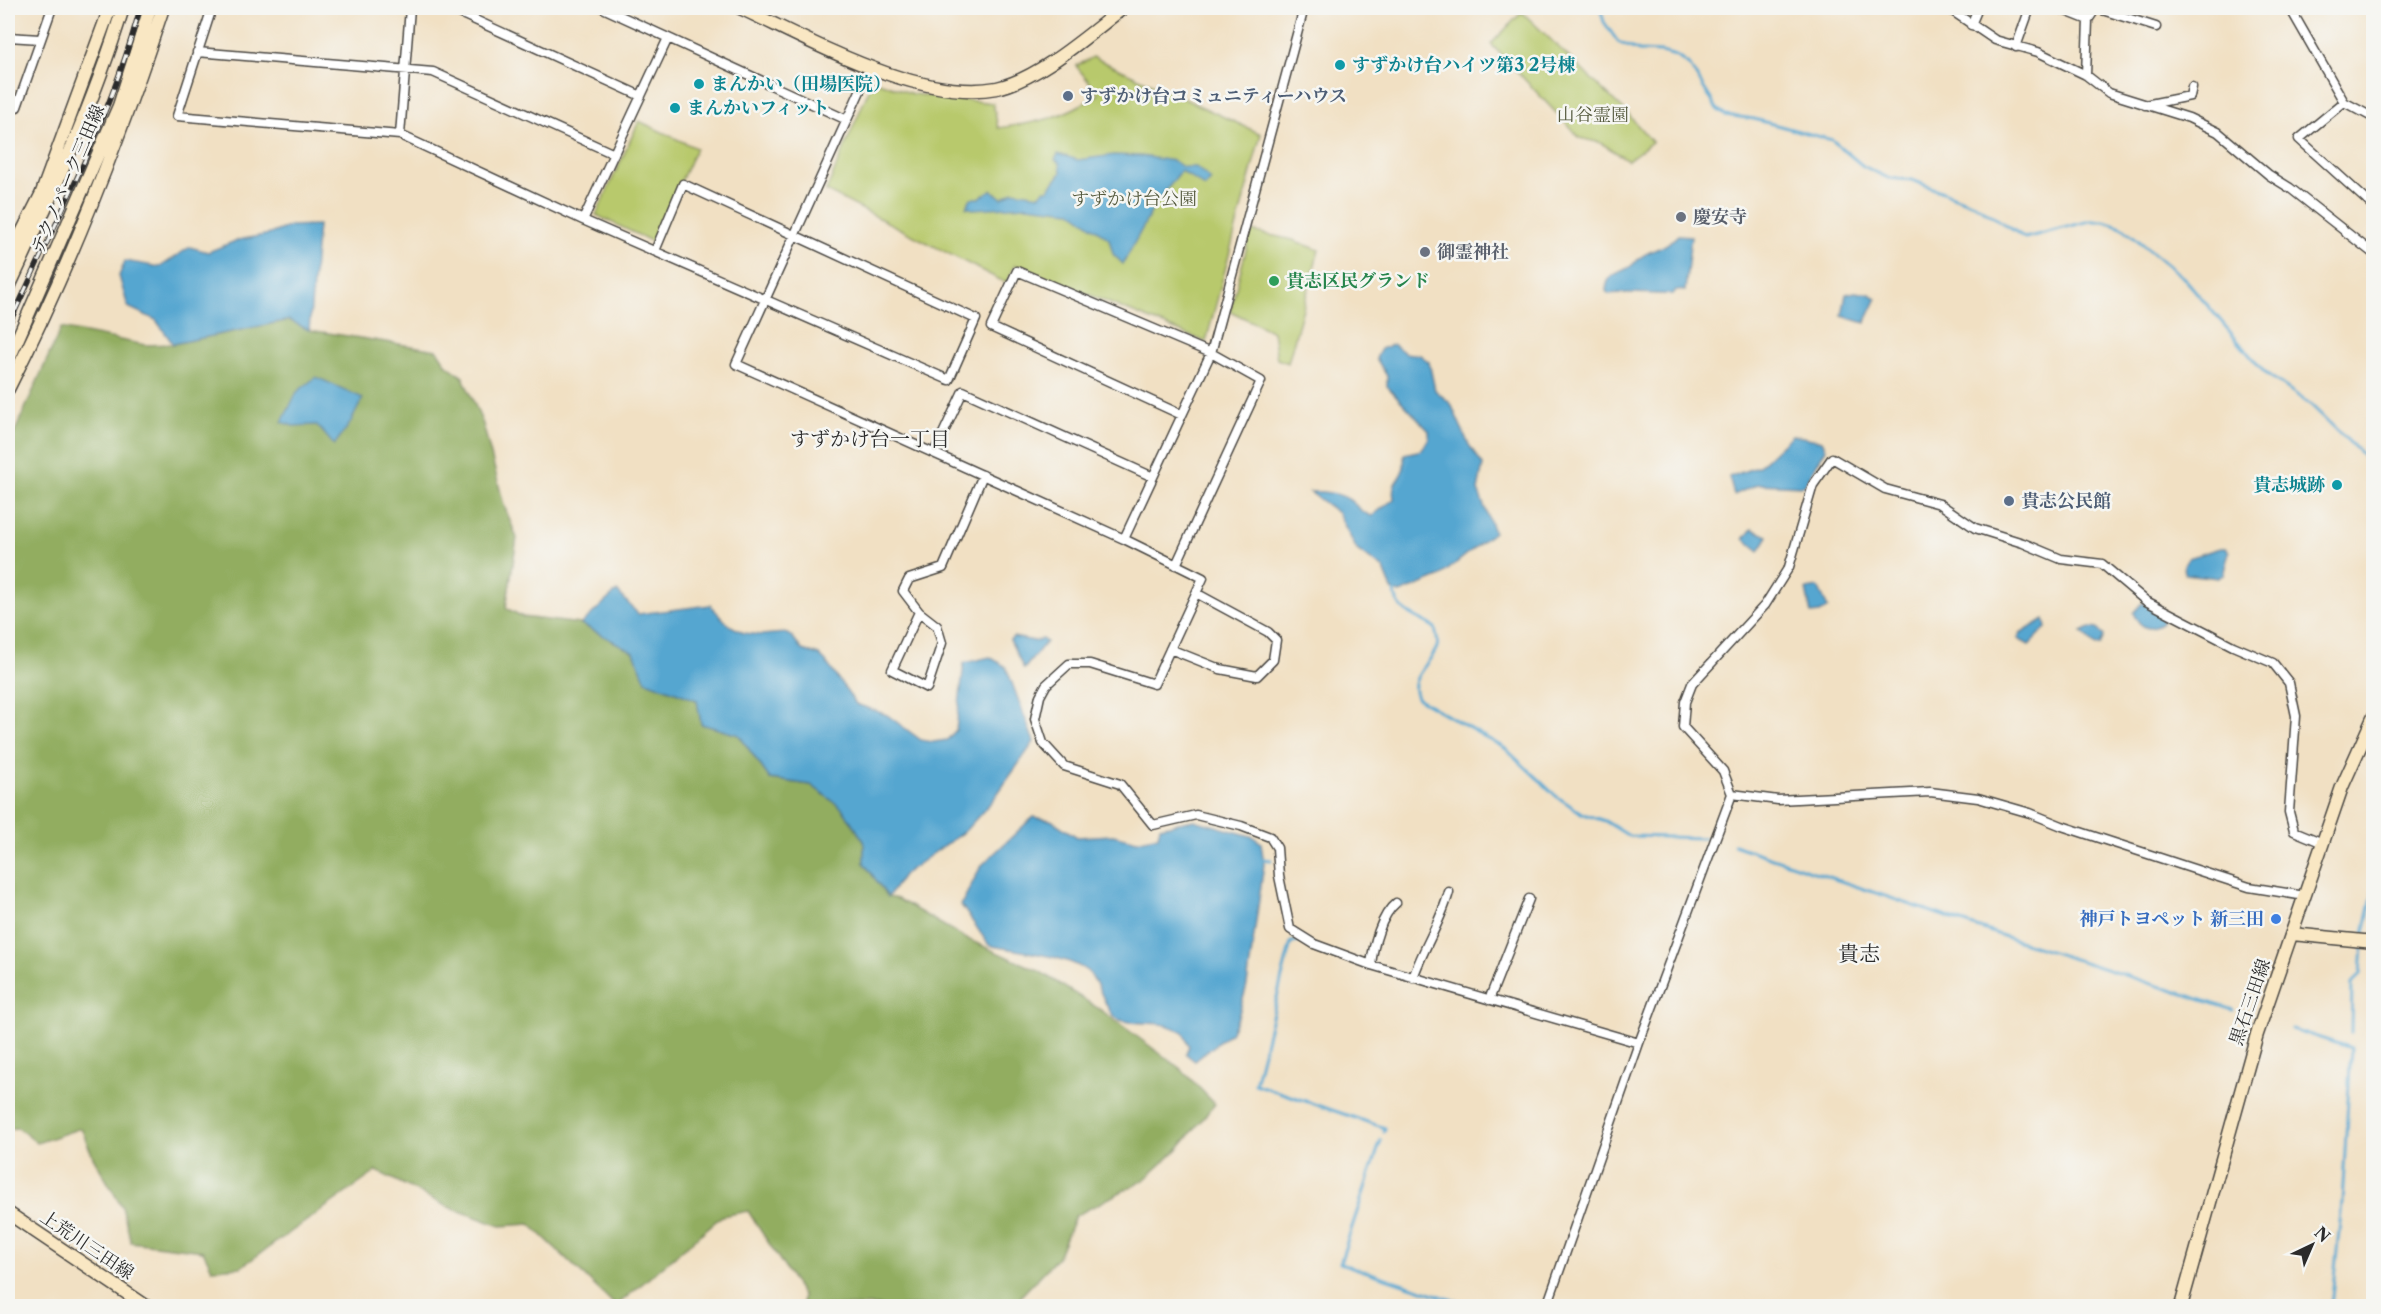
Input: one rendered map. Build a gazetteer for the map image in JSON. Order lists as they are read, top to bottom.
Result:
{
  "streets": {
    "main road": ["テクノパーク三田線", "黒石三田線", "上荒川三田線"]
  },
  "districts": ["すずかけ台一丁目", "貴志"],
  "parks": ["山谷霊園", "すずかけ台公園"],
  "places": [
    "すずかけ台ハイツ第3 2号棟",
    "まんかい（田場医院）",
    "すずかけ台コミュニティーハウス",
    "まんかいフィット",
    "慶安寺",
    "御霊神社",
    "貴志区民グランド",
    "貴志城跡",
    "貴志公民館",
    "神戸トヨペット 新三田"
  ],
  "north": "top right"
}
